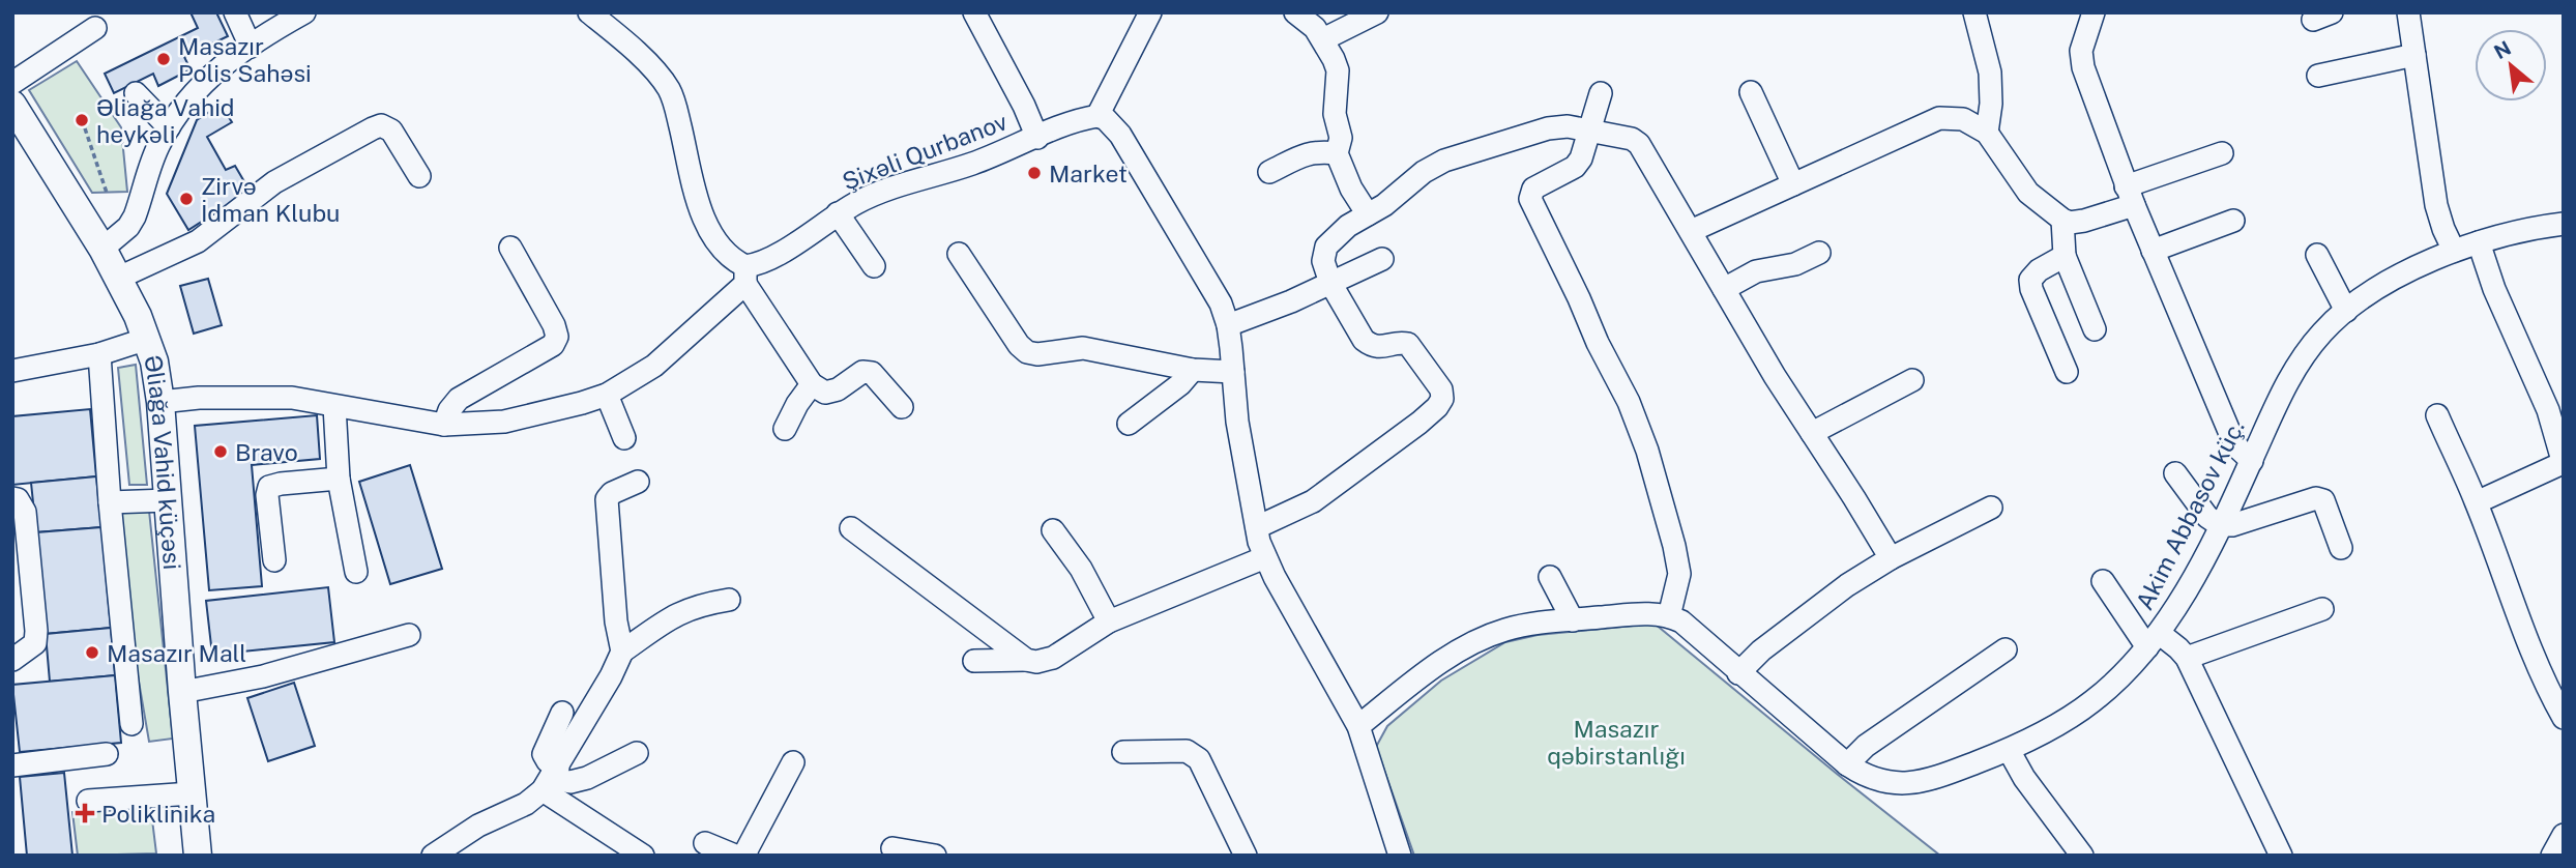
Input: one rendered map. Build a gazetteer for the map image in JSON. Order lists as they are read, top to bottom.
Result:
{
  "streets": {
    "main road": ["Əliağa Vahid küçəsi"],
    "street": ["Şixəli Qurbanov", "Akim Abbasov küç."]
  },
  "crossings": [
    ["Şixəli Qurbanov", "Əliağa Vahid küçəsi"]
  ],
  "parks": ["Masazır qəbirstanlığı"],
  "places": {
    "other": [
      "Masazır Polis Sahəsi",
      "Əliağa Vahid heykəli",
      "Market",
      "Zirvə İdman Klubu",
      "Bravo",
      "Masazır Mall"
    ],
    "health": ["Poliklinika"]
  },
  "north": "top left"
}
